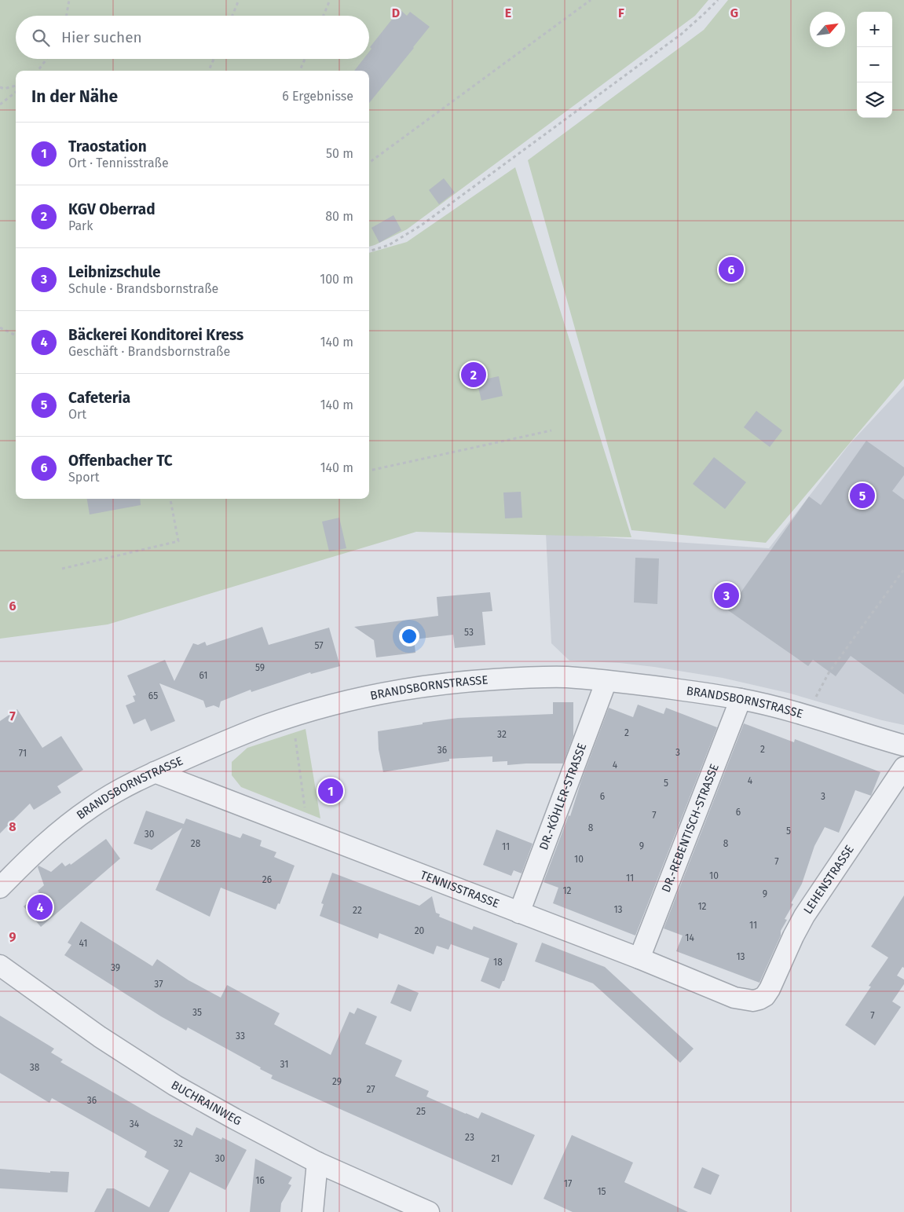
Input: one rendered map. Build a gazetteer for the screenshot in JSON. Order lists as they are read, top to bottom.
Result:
{
  "streets": {
    "street": [
      "BRANDSBORNSTRASSE",
      "DR.-KÖHLER-STRASSE",
      "DR.-REBENTISCH-STRASSE",
      "LEHENSTRASSE",
      "TENNISSTRASSE",
      "BUCHRAINWEG"
    ]
  },
  "crossings": [
    ["BRANDSBORNSTRASSE", "DR.-KÖHLER-STRASSE"],
    ["BRANDSBORNSTRASSE", "DR.-REBENTISCH-STRASSE"],
    ["BRANDSBORNSTRASSE", "TENNISSTRASSE"],
    ["DR.-KÖHLER-STRASSE", "TENNISSTRASSE"],
    ["DR.-REBENTISCH-STRASSE", "TENNISSTRASSE"],
    ["LEHENSTRASSE", "TENNISSTRASSE"]
  ],
  "house_numbers": [
    "53",
    "57",
    "59",
    "61",
    "65",
    "2",
    "32",
    "2",
    "36",
    "3",
    "71",
    "4",
    "4",
    "5",
    "6",
    "3",
    "6",
    "7",
    "8",
    "5",
    "30",
    "28",
    "8",
    "9",
    "11",
    "10",
    "7",
    "10",
    "11",
    "26",
    "12",
    "9",
    "12",
    "13",
    "22",
    "11",
    "20",
    "14",
    "41",
    "13",
    "18",
    "39",
    "37",
    "35",
    "7",
    "33",
    "31",
    "38",
    "29",
    "27",
    "36",
    "25",
    "34",
    "23",
    "32",
    "30",
    "21",
    "16",
    "17",
    "15"
  ],
  "north": "top right",
  "page": {
    "map_buttons": ["+", "−"],
    "search": "Hier suchen",
    "heading": ["In der Nähe", "6 Ergebnisse"],
    "list": [
      {
        "mark": "1",
        "name": "Traostation",
        "note": "Ort · Tennisstraße",
        "value": "50 m"
      },
      {
        "mark": "2",
        "name": "KGV Oberrad",
        "note": "Park",
        "value": "80 m"
      },
      {
        "mark": "3",
        "name": "Leibnizschule",
        "note": "Schule · Brandsbornstraße",
        "value": "100 m"
      },
      {
        "mark": "4",
        "name": "Bäckerei Konditorei Kress",
        "note": "Geschäft · Brandsbornstraße",
        "value": "140 m"
      },
      {
        "mark": "5",
        "name": "Cafeteria",
        "note": "Ort",
        "value": "140 m"
      },
      {
        "mark": "6",
        "name": "Offenbacher TC",
        "note": "Sport",
        "value": "140 m"
      }
    ],
    "pins": [
      "6",
      "2",
      "5",
      "3",
      "1",
      "4"
    ]
  },
  "grid": {
    "columns": [
      "D",
      "E",
      "F",
      "G"
    ],
    "rows": [
      "6",
      "7",
      "8",
      "9"
    ]
  }
}
